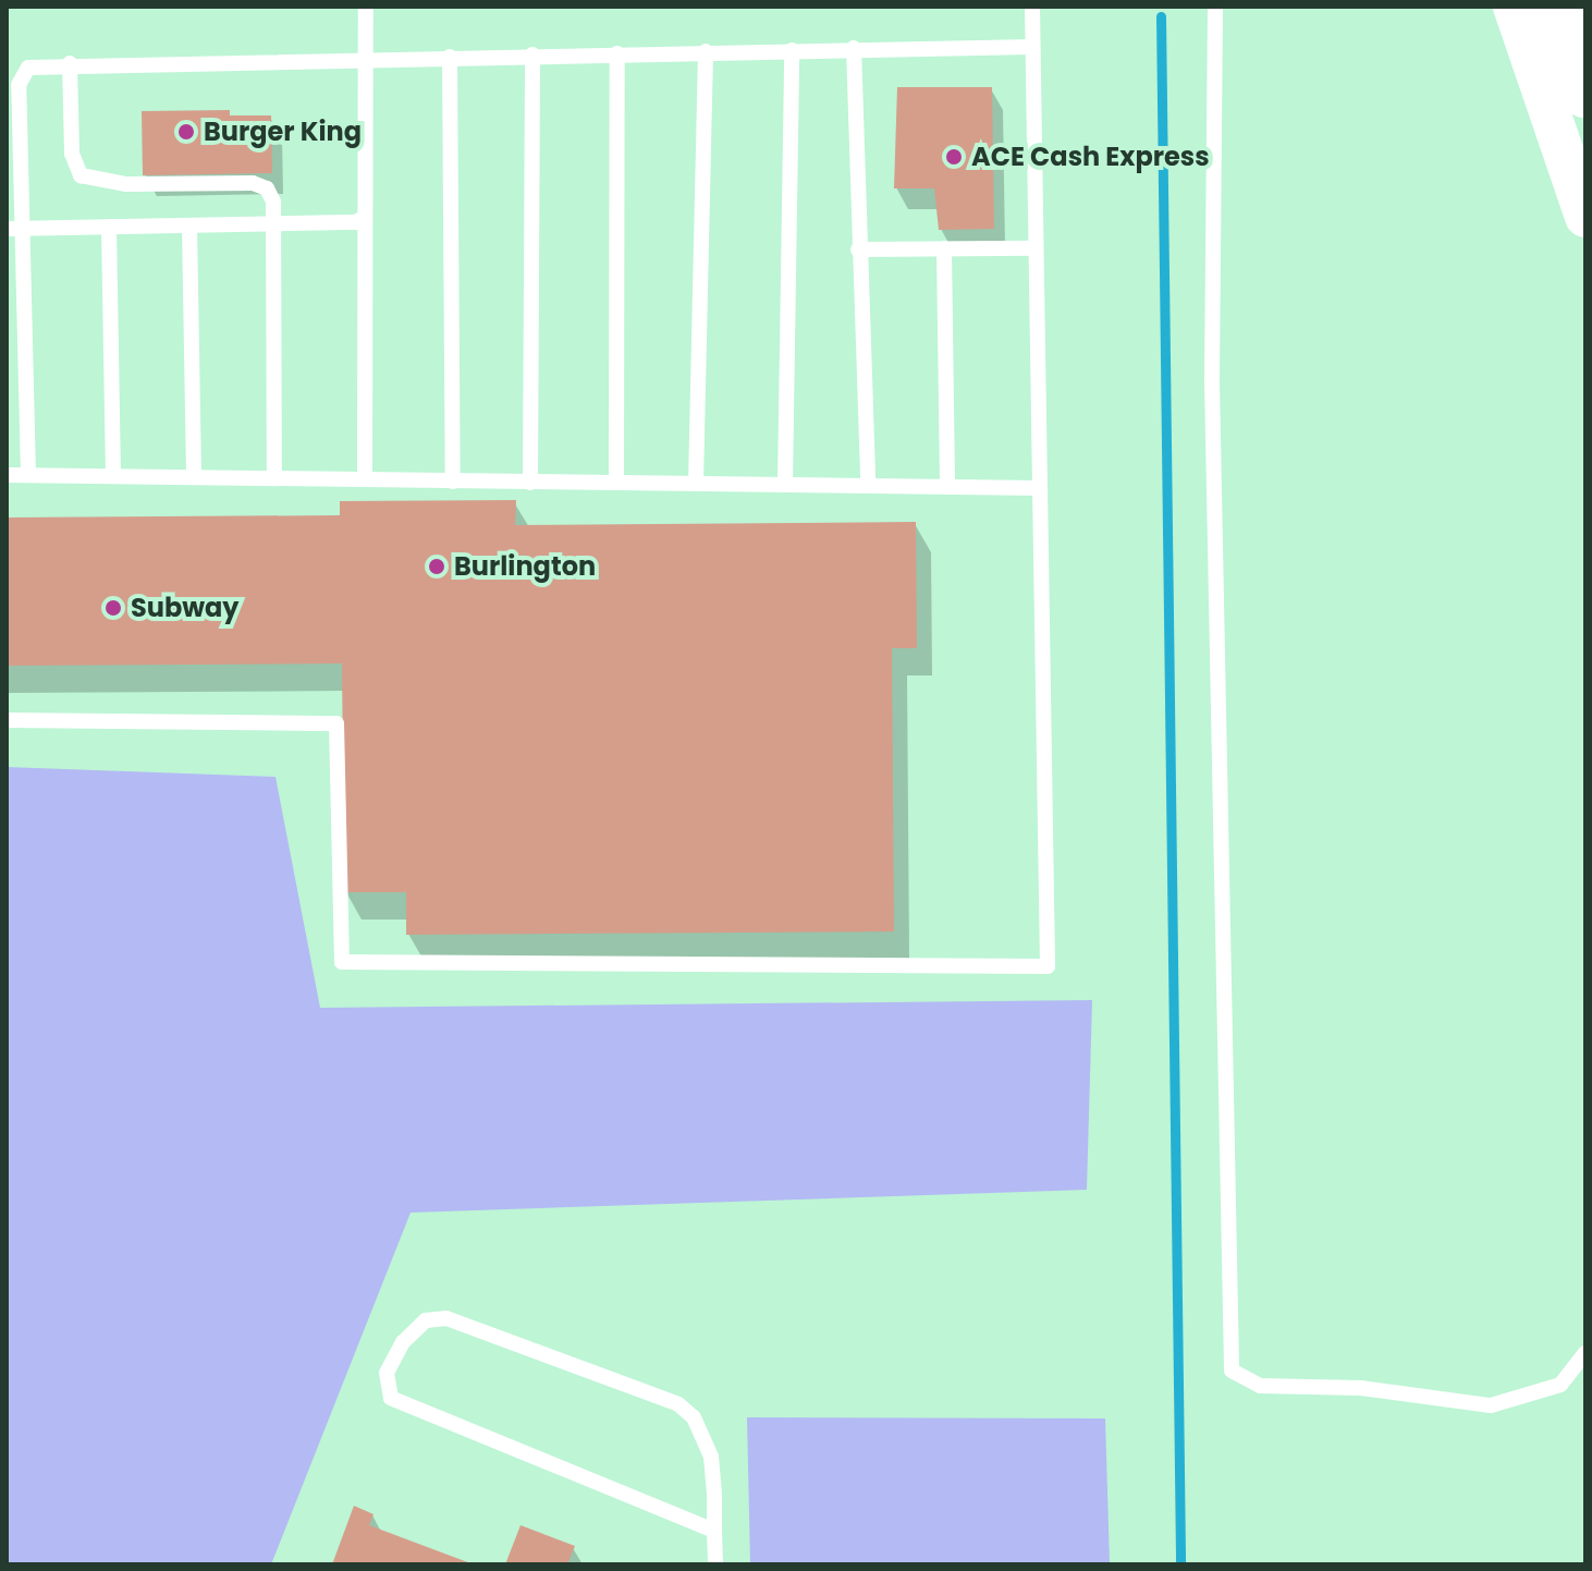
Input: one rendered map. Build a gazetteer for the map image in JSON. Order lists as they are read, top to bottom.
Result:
{
  "places": [
    "Burger King",
    "ACE Cash Express",
    "Burlington",
    "Subway"
  ]
}
